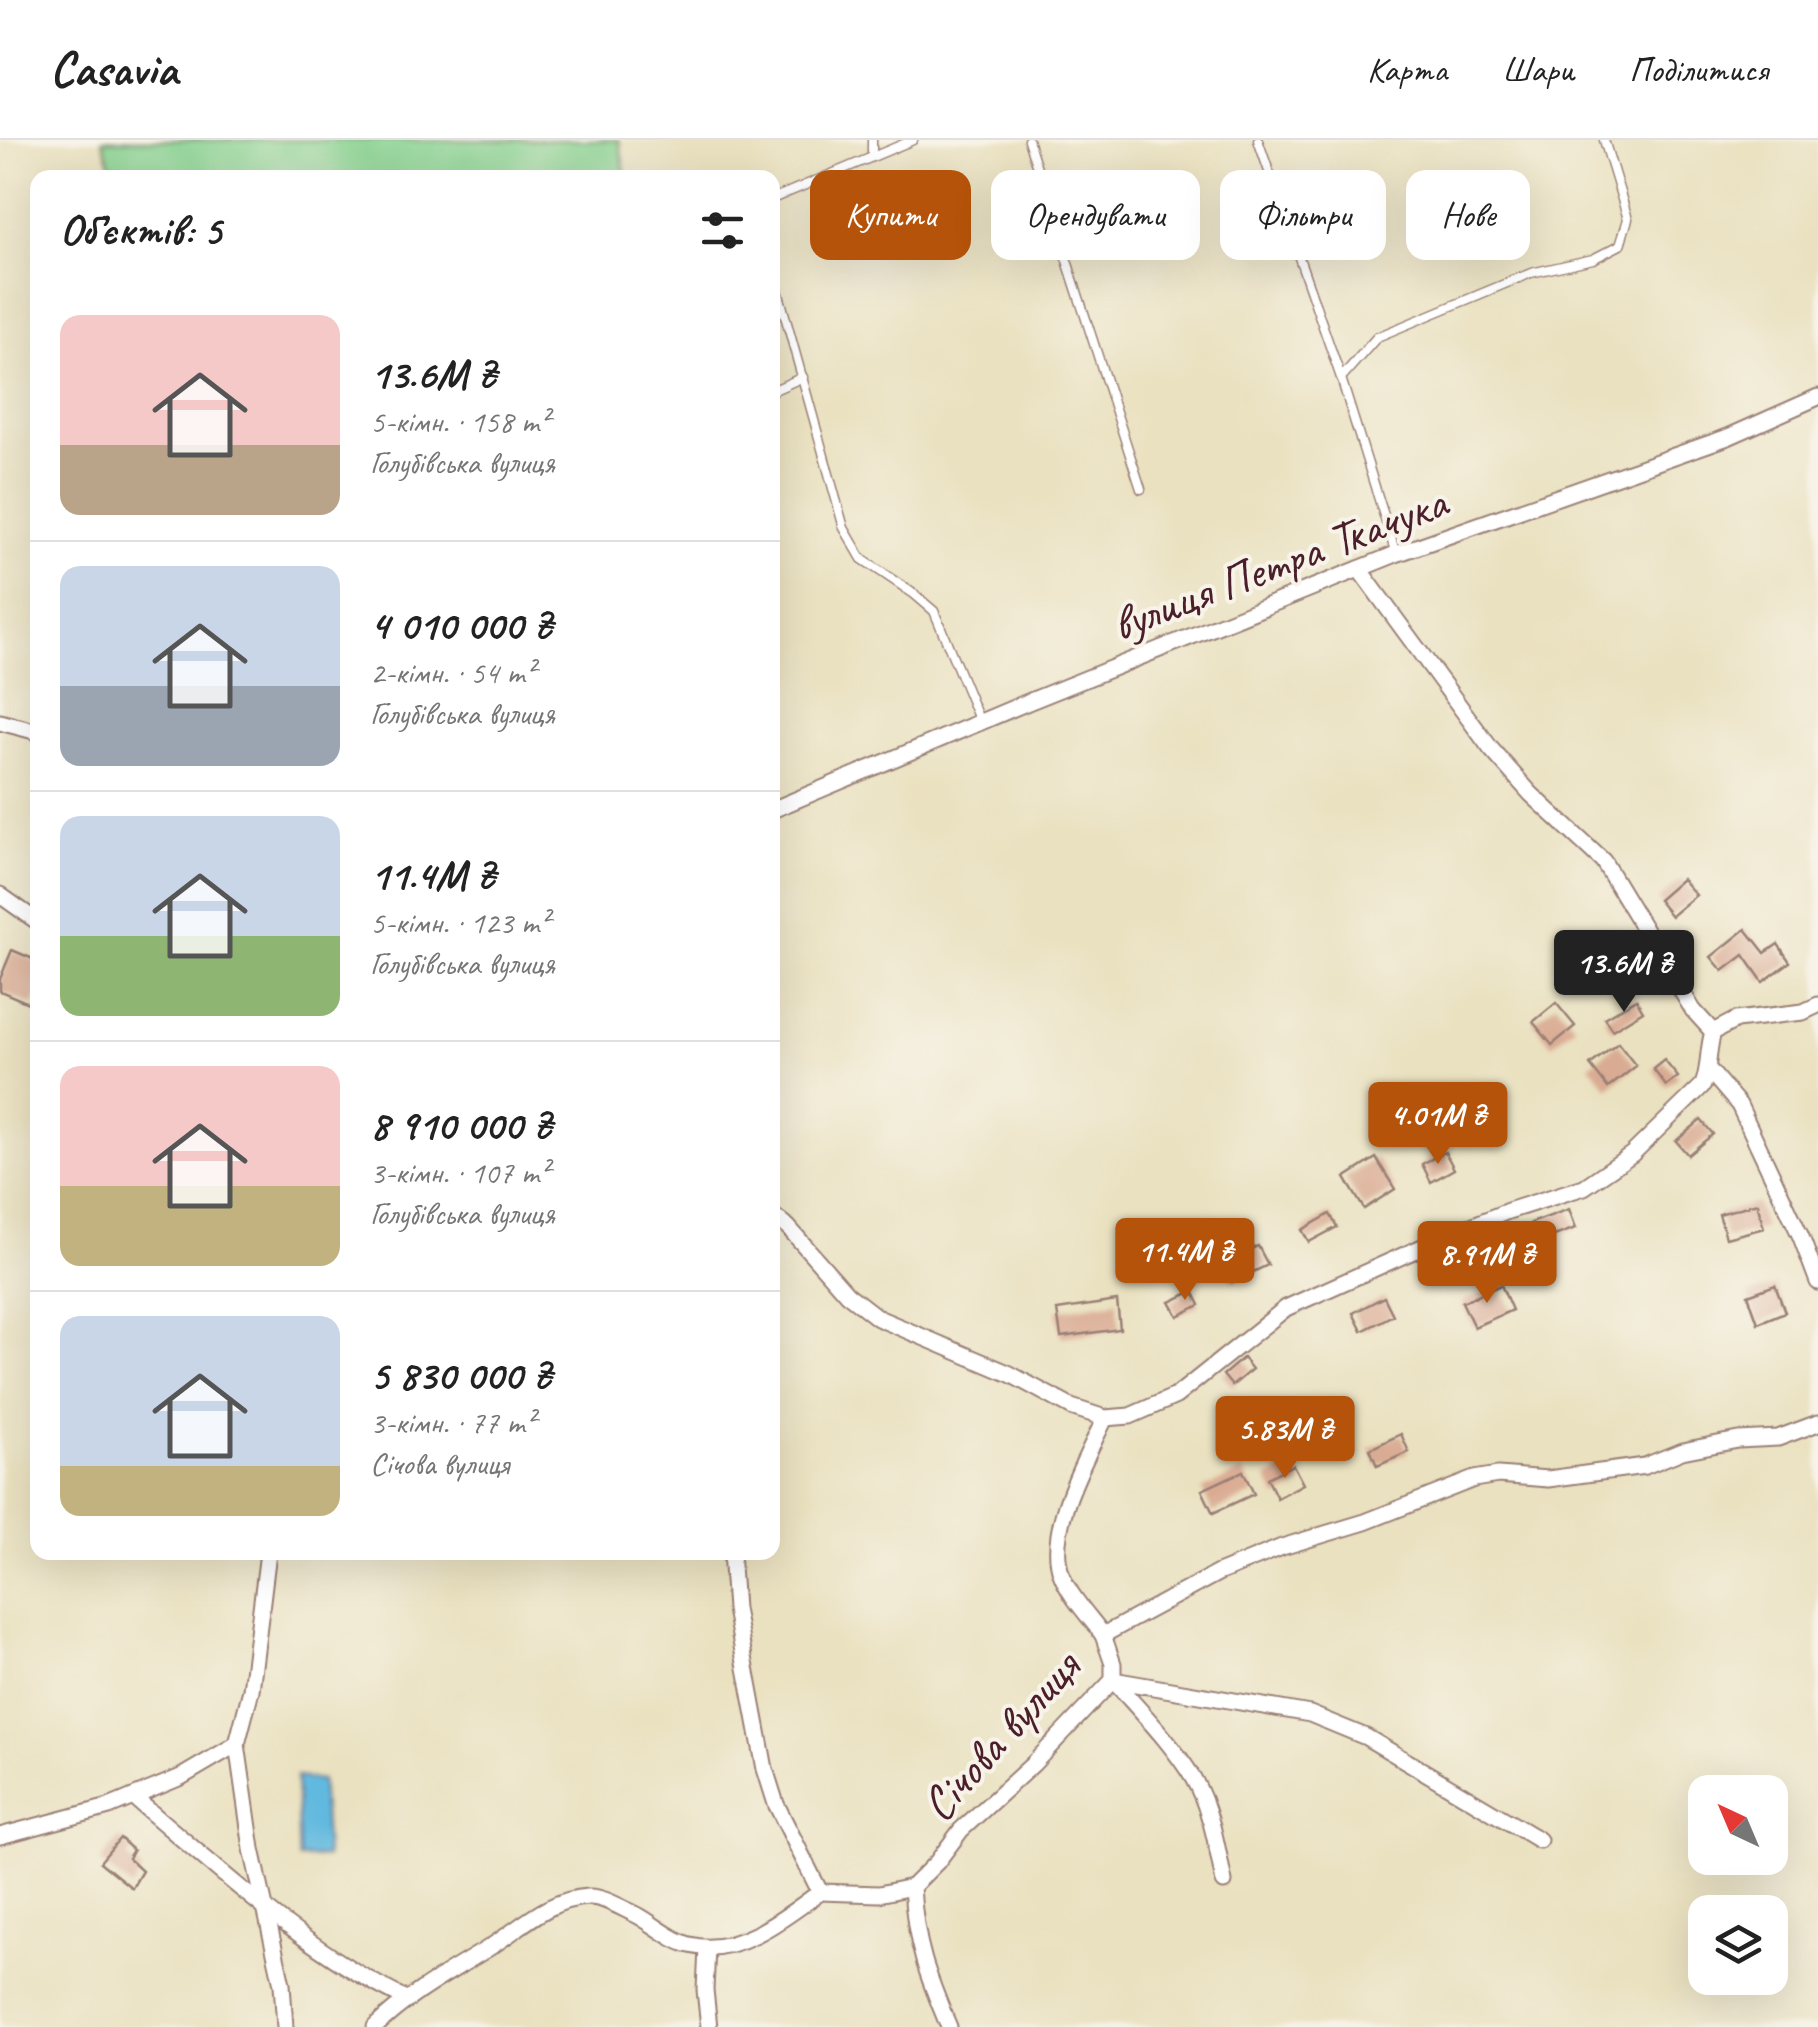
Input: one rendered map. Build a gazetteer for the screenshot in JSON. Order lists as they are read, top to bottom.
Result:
{
  "streets": {
    "street": ["вулиця Петра Ткачука", "Січова вулиця"]
  },
  "north": "top left",
  "page": {
    "header": "Casavia",
    "nav": ["Карта", "Шари", "Поділитися"],
    "chip": [
      "Купити",
      "Орендувати",
      "Фільтри",
      "Нове"
    ],
    "heading": "Об’єктів: 5",
    "list": [
      {
        "name": "13.6M ₴",
        "note": "5-кімн. · 158 m² · Голубівська вулиця"
      },
      {
        "name": "4 010 000 ₴",
        "note": "2-кімн. · 54 m² · Голубівська вулиця"
      },
      {
        "name": "11.4M ₴",
        "note": "5-кімн. · 123 m² · Голубівська вулиця"
      },
      {
        "name": "8 910 000 ₴",
        "note": "3-кімн. · 107 m² · Голубівська вулиця"
      },
      {
        "name": "5 830 000 ₴",
        "note": "3-кімн. · 77 m² · Січова вулиця"
      }
    ],
    "price": [
      "13.6M ₴",
      "4.01M ₴",
      "11.4M ₴",
      "8.91M ₴",
      "5.83M ₴"
    ]
  }
}
